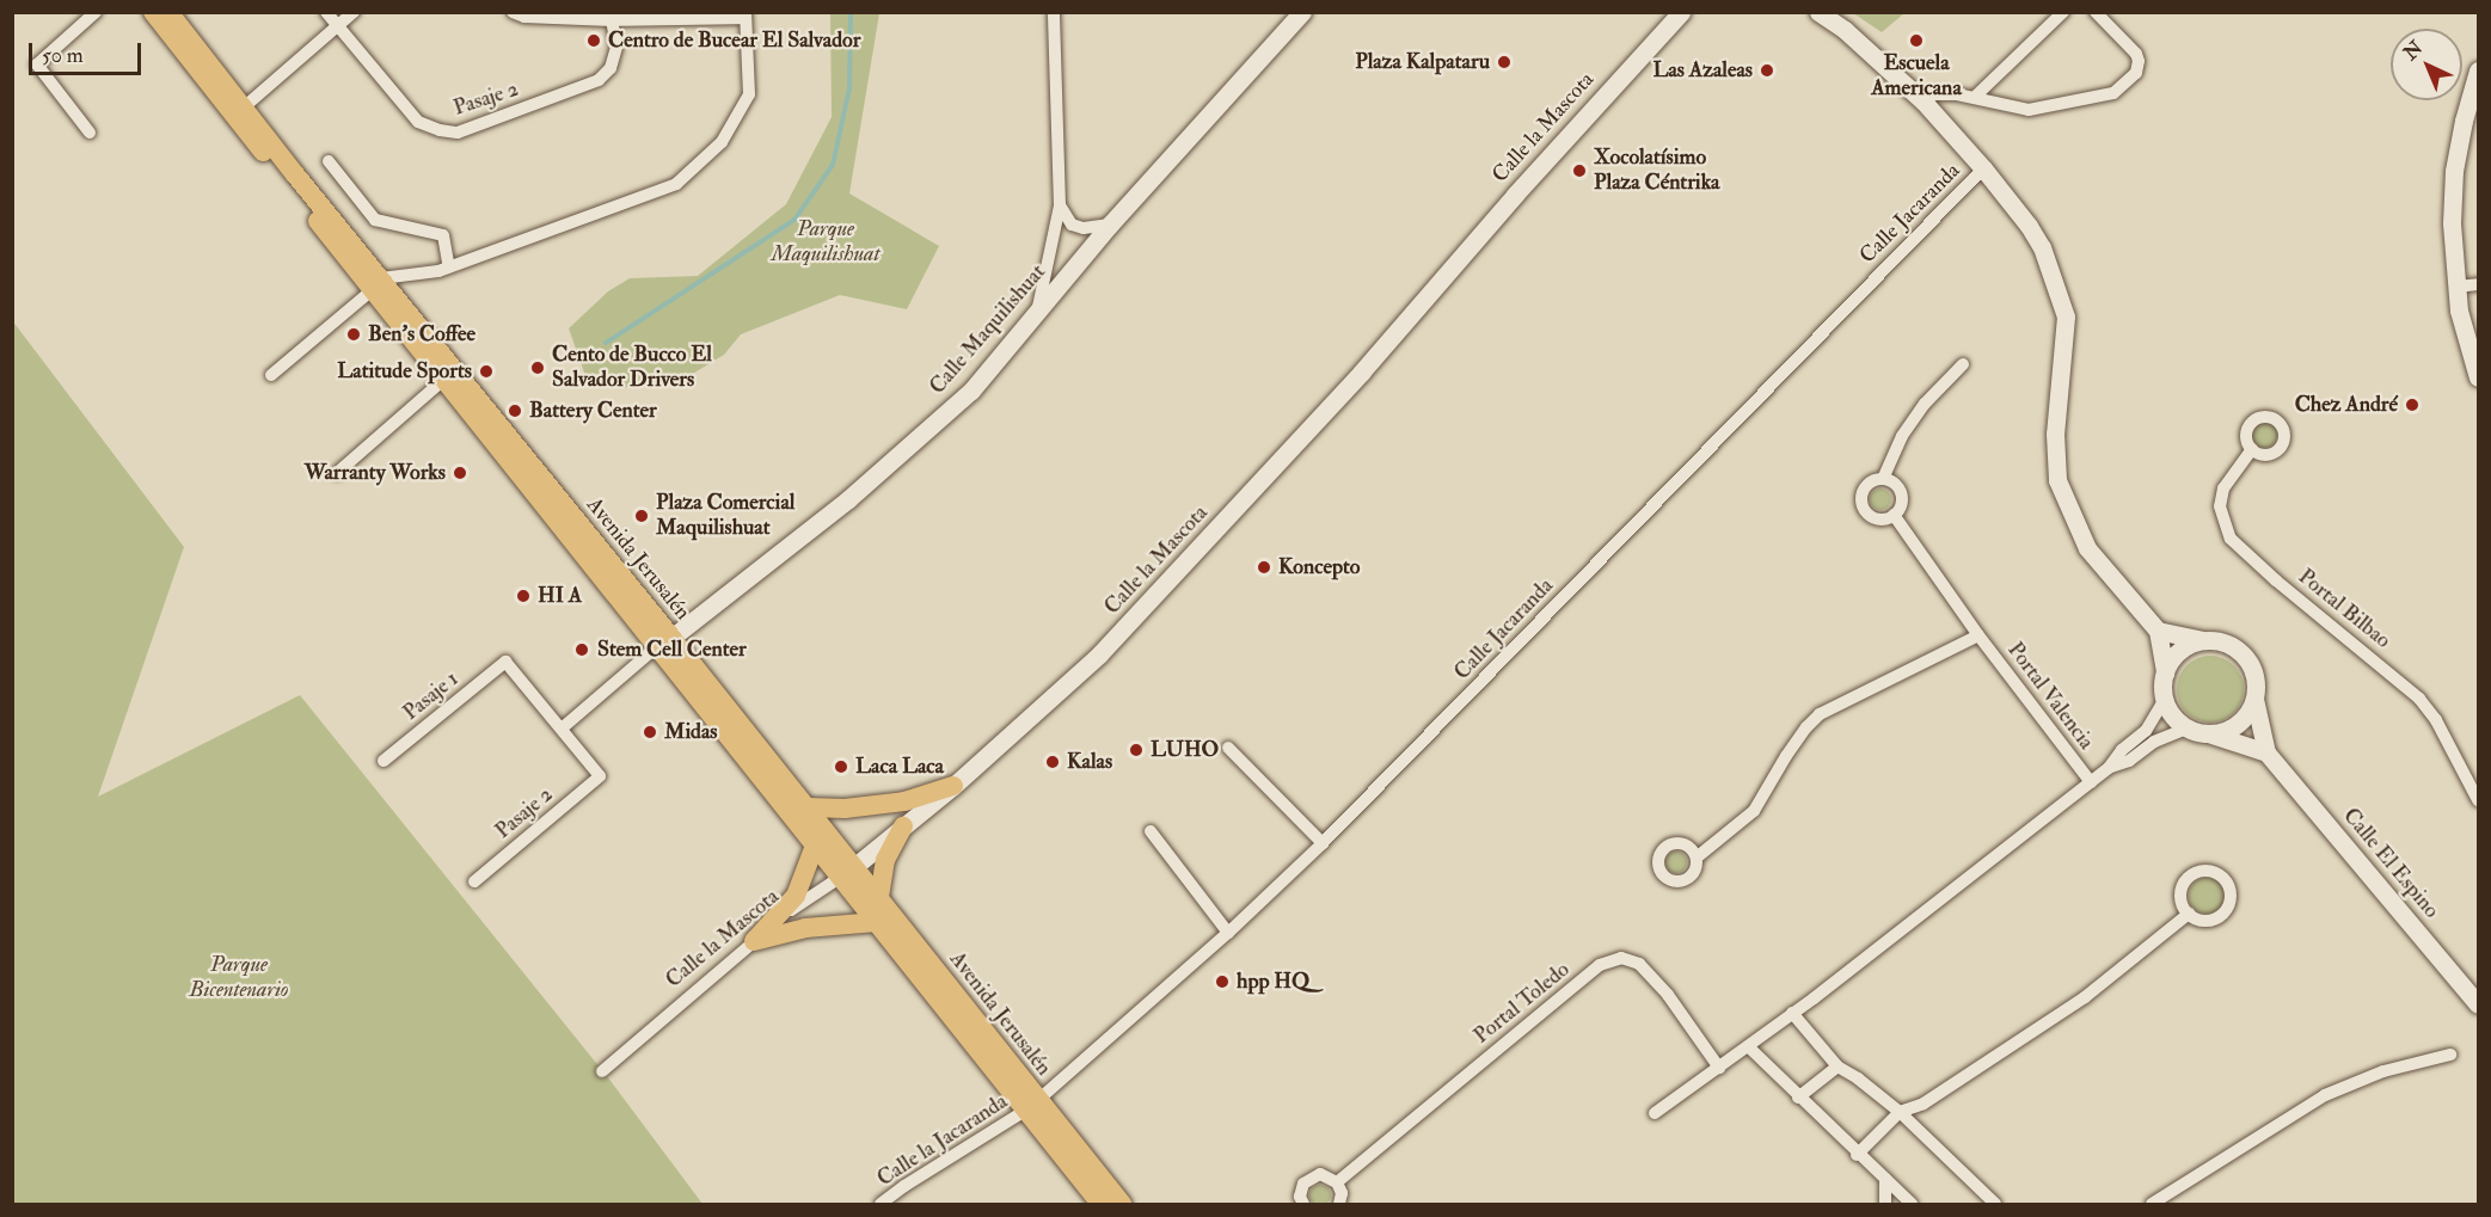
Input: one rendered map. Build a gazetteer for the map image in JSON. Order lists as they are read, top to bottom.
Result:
{
  "streets": {
    "main road": ["Avenida Jerusalén"],
    "street": [
      "Pasaje 2",
      "Calle la Mascota",
      "Calle Jacaranda",
      "Calle Maquilishuat",
      "Portal Bilbao",
      "Pasaje 1",
      "Portal Valencia",
      "Calle El Espino",
      "Portal Toledo",
      "Calle la Jacaranda"
    ]
  },
  "crossings": [
    ["Pasaje 2", "Calle Maquilishuat"],
    ["Pasaje 2", "Pasaje 1"],
    ["Calle la Mascota", "Avenida Jerusalén"],
    ["Calle Jacaranda", "Avenida Jerusalén"],
    ["Calle Jacaranda", "Calle la Jacaranda"],
    ["Calle Maquilishuat", "Avenida Jerusalén"],
    ["Calle Maquilishuat", "Pasaje 1"],
    ["Avenida Jerusalén", "Calle la Jacaranda"]
  ],
  "parks": ["Parque Maquilishuat", "Parque Bicentenario"],
  "places": [
    "Centro de Bucear El Salvador",
    "Escuela Americana",
    "Plaza Kalpataru",
    "Las Azaleas",
    "Xocolatísimo Plaza Céntrika",
    "Ben's Coffee",
    "Cento de Bucco El Salvador Drivers",
    "Latitude Sports",
    "Chez André",
    "Battery Center",
    "Warranty Works",
    "Plaza Comercial Maquilishuat",
    "Koncepto",
    "HI A",
    "Stem Cell Center",
    "Midas",
    "LUHO",
    "Kalas",
    "Laca Laca",
    "hpp HQ"
  ],
  "scale_bar": "50 m",
  "north": "top left"
}
